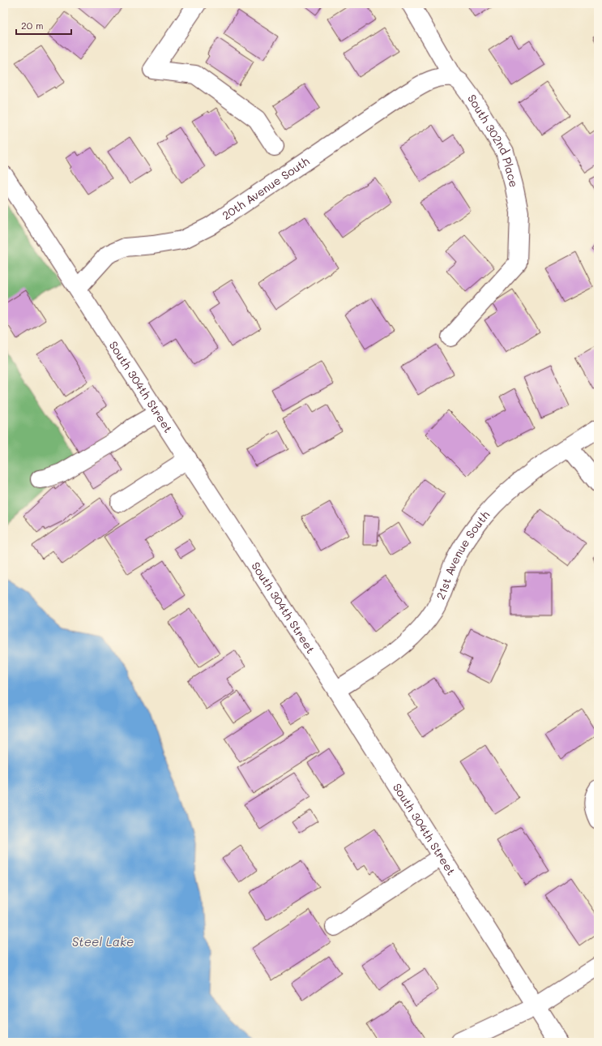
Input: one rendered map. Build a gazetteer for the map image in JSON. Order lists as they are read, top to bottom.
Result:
{
  "streets": {
    "street": [
      "South 302nd Place",
      "20th Avenue South",
      "South 304th Street",
      "21st Avenue South"
    ]
  },
  "crossings": [
    ["South 302nd Place", "20th Avenue South"],
    ["20th Avenue South", "South 304th Street"],
    ["South 304th Street", "21st Avenue South"]
  ],
  "water": ["Steel Lake"],
  "scale_bar": "20 m"
}
